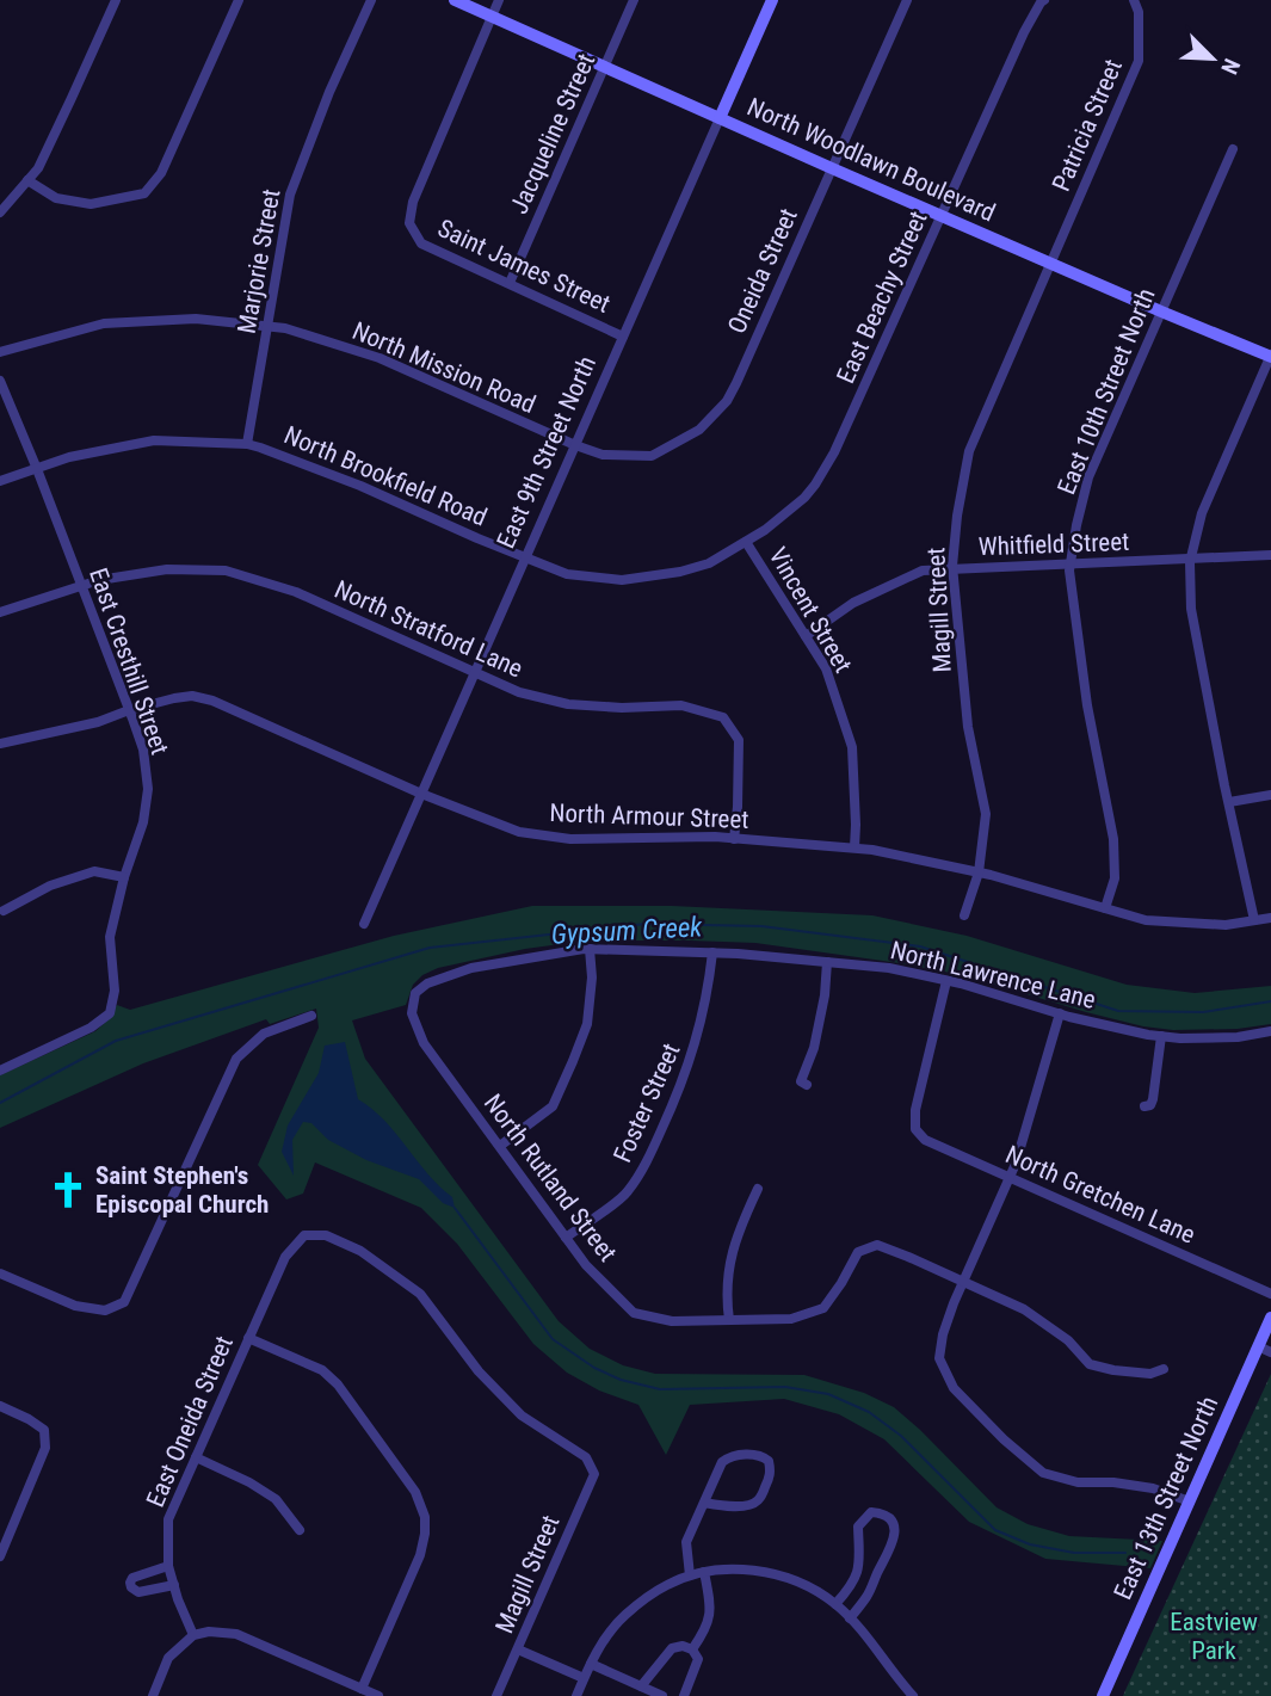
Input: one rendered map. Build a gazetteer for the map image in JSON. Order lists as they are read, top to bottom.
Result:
{
  "streets": {
    "main road": ["North Woodlawn Boulevard", "East 9th Street North", "East 13th Street North"],
    "street": [
      "Patricia Street",
      "Jacqueline Street",
      "Marjorie Street",
      "Saint James Street",
      "Oneida Street",
      "East Beachy Street",
      "North Mission Road",
      "East 10th Street North",
      "North Brookfield Road",
      "Whitfield Street",
      "Vincent Street",
      "Magill Street",
      "North Stratford Lane",
      "East Cresthill Street",
      "North Armour Street",
      "North Lawrence Lane",
      "Foster Street",
      "North Rutland Street",
      "North Gretchen Lane",
      "East Oneida Street"
    ]
  },
  "crossings": [
    ["Patricia Street", "North Woodlawn Boulevard"],
    ["Patricia Street", "Magill Street"],
    ["Jacqueline Street", "North Woodlawn Boulevard"],
    ["Jacqueline Street", "Saint James Street"],
    ["North Woodlawn Boulevard", "Saint James Street"],
    ["North Woodlawn Boulevard", "Oneida Street"],
    ["North Woodlawn Boulevard", "East Beachy Street"],
    ["North Woodlawn Boulevard", "East 10th Street North"],
    ["North Woodlawn Boulevard", "East 9th Street North"],
    ["North Woodlawn Boulevard", "Magill Street"],
    ["Marjorie Street", "North Mission Road"],
    ["Marjorie Street", "North Brookfield Road"],
    ["Saint James Street", "East 9th Street North"],
    ["Oneida Street", "North Mission Road"],
    ["Oneida Street", "East 9th Street North"],
    ["East Beachy Street", "North Brookfield Road"],
    ["East Beachy Street", "Vincent Street"],
    ["North Mission Road", "East 9th Street North"],
    ["East 10th Street North", "Whitfield Street"],
    ["East 10th Street North", "North Armour Street"],
    ["East 9th Street North", "North Brookfield Road"],
    ["East 9th Street North", "North Stratford Lane"],
    ["East 9th Street North", "North Armour Street"],
    ["North Brookfield Road", "Vincent Street"],
    ["North Brookfield Road", "East Cresthill Street"],
    ["Whitfield Street", "Vincent Street"],
    ["Whitfield Street", "Magill Street"],
    ["Vincent Street", "North Armour Street"],
    ["Magill Street", "North Armour Street"],
    ["Magill Street", "East Oneida Street"],
    ["North Stratford Lane", "East Cresthill Street"],
    ["North Stratford Lane", "North Armour Street"],
    ["East Cresthill Street", "North Armour Street"],
    ["North Lawrence Lane", "Foster Street"],
    ["North Lawrence Lane", "North Rutland Street"],
    ["North Lawrence Lane", "North Gretchen Lane"],
    ["Foster Street", "North Rutland Street"]
  ],
  "water": ["Gypsum Creek"],
  "parks": ["Eastview Park"],
  "places": {
    "church": ["Saint Stephen's Episcopal Church"]
  },
  "north": "bottom right"
}
